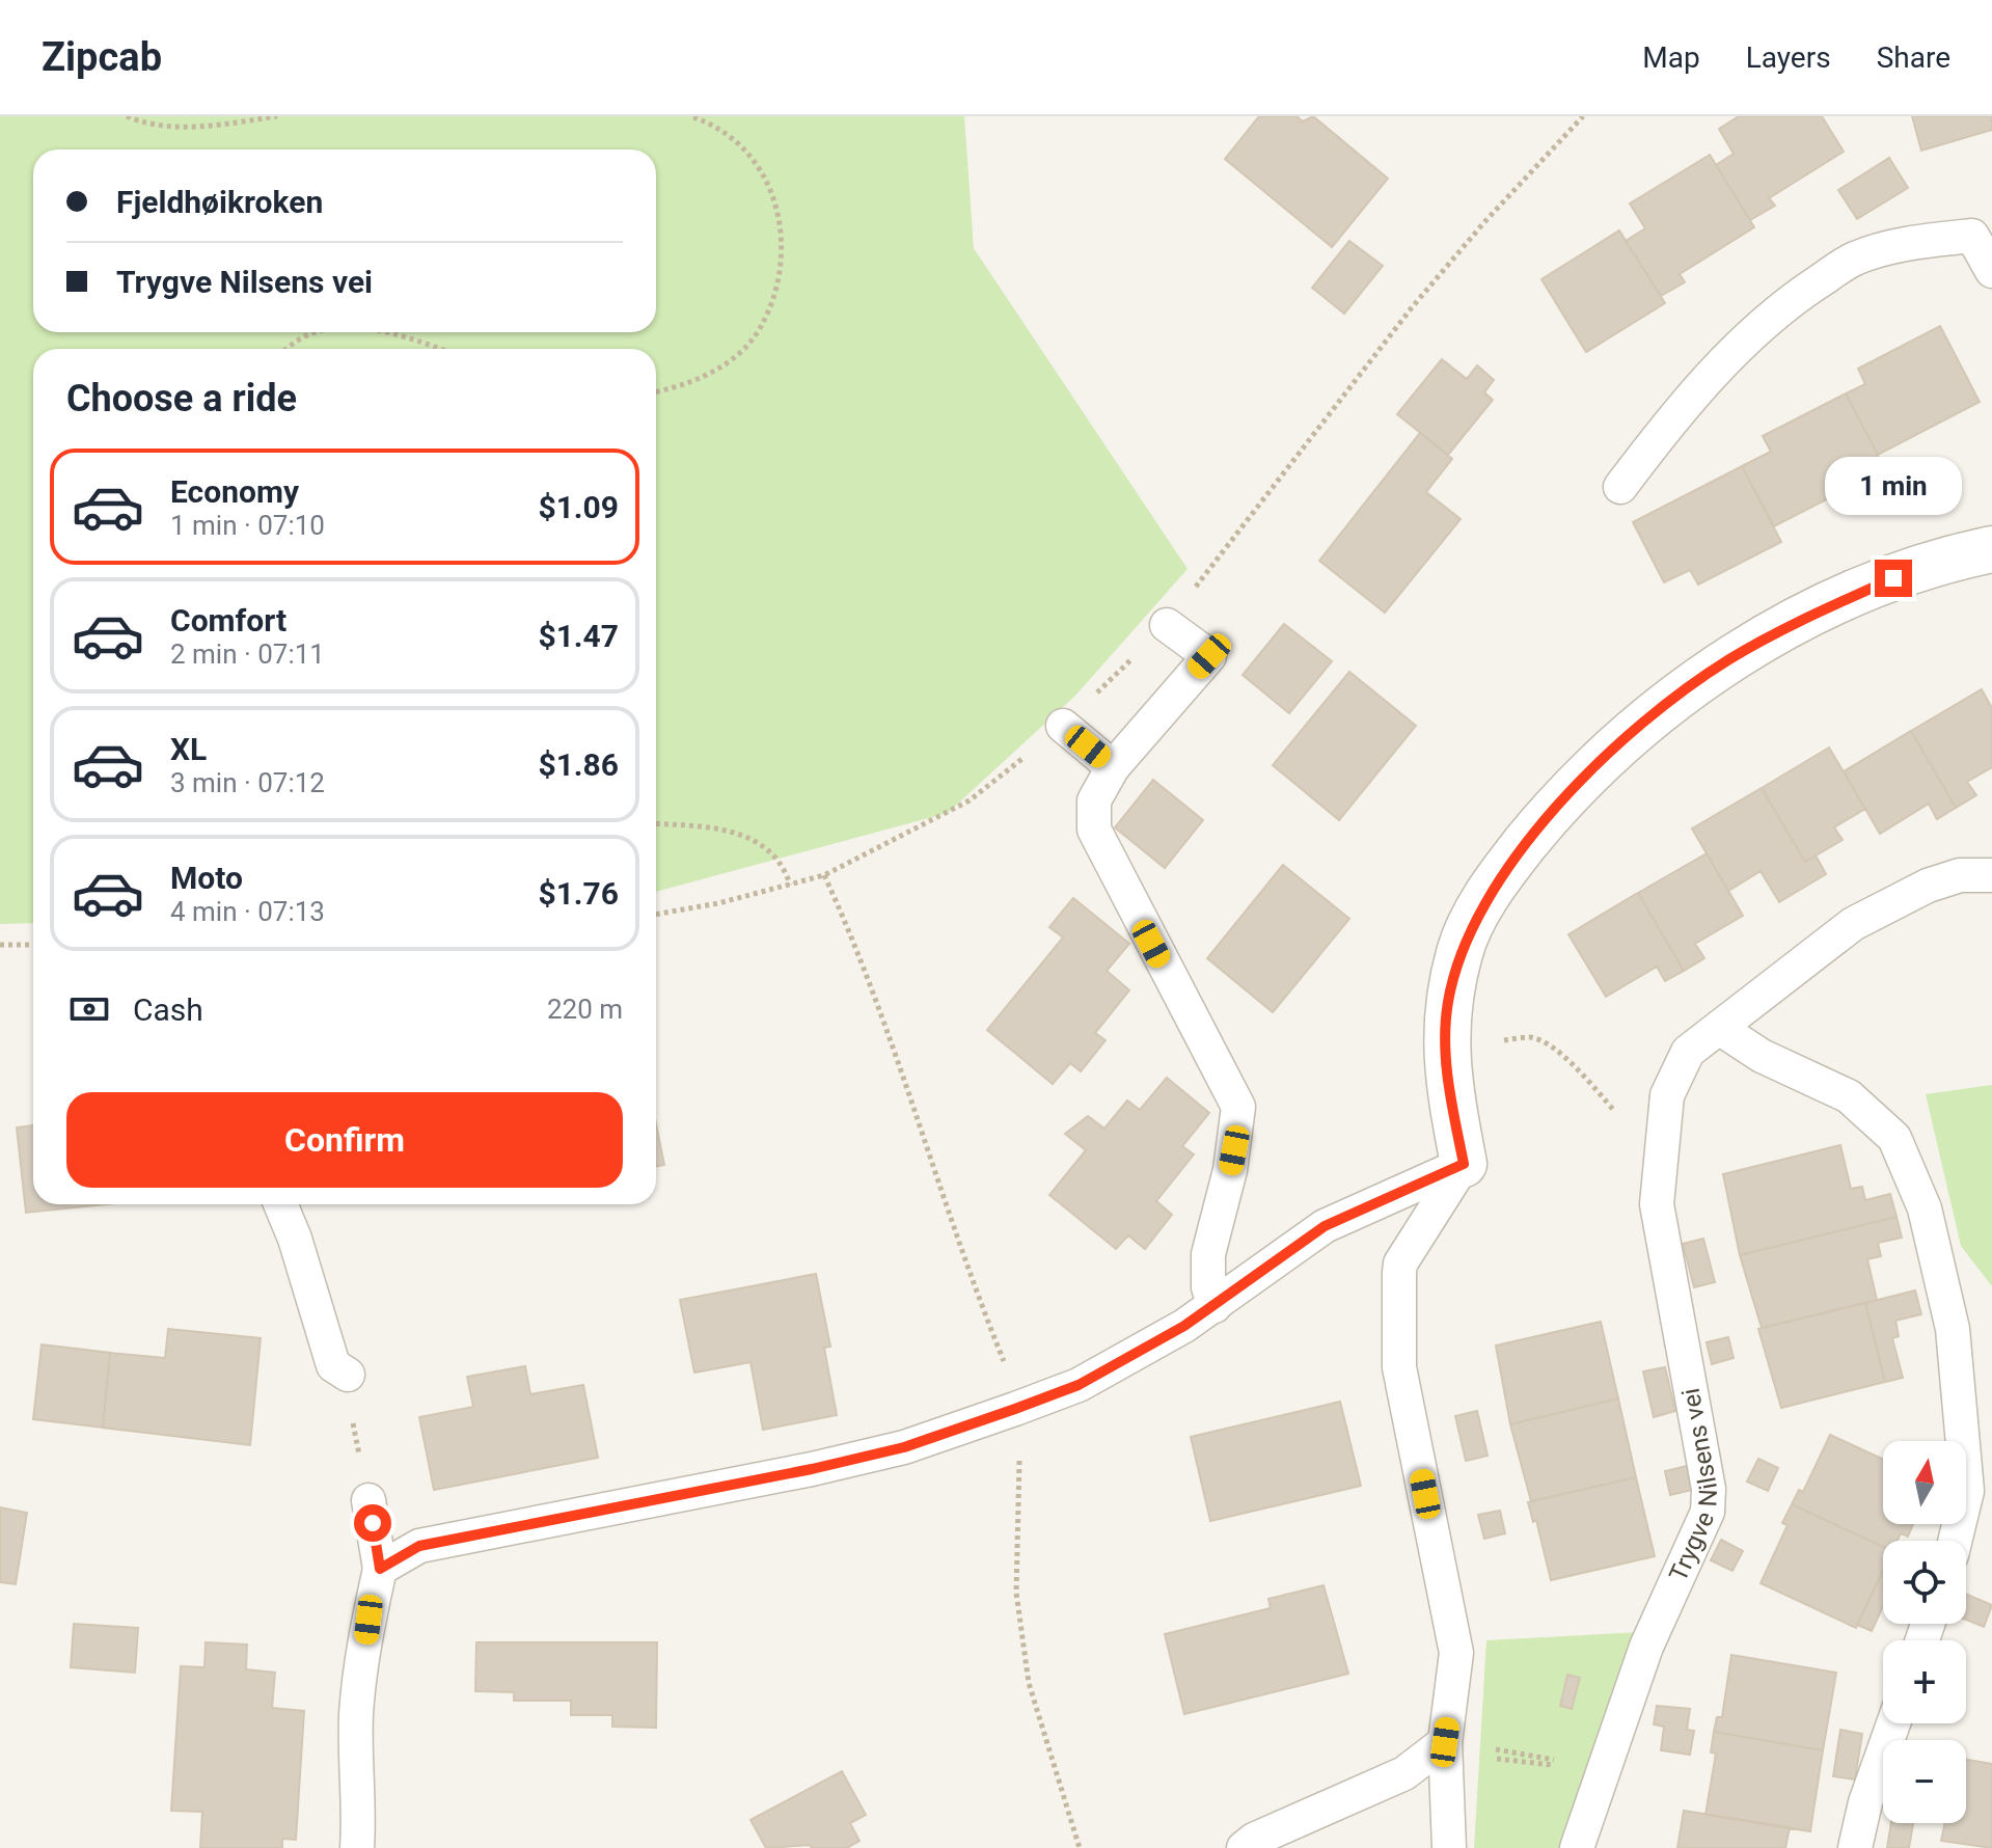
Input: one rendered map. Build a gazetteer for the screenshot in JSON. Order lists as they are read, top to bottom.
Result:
{
  "streets": {
    "lane": ["Trygve Nilsens vei"]
  },
  "north": "top",
  "page": {
    "header": "Zipcab",
    "nav": ["Map", "Layers", "Share"],
    "banner": ["Fjeldhøikroken", "Trygve Nilsens vei"],
    "heading": "Choose a ride",
    "list": [
      {
        "name": "Economy",
        "note": "1 min · 07:10",
        "value": "$1.09"
      },
      {
        "name": "Comfort",
        "note": "2 min · 07:11",
        "value": "$1.47"
      },
      {
        "name": "XL",
        "note": "3 min · 07:12",
        "value": "$1.86"
      },
      {
        "name": "Moto",
        "note": "4 min · 07:13",
        "value": "$1.76"
      }
    ],
    "bubble": "1 min",
    "pay": ["Cash", "220 m"],
    "buttons": "Confirm",
    "map_buttons": ["+", "−"]
  }
}
